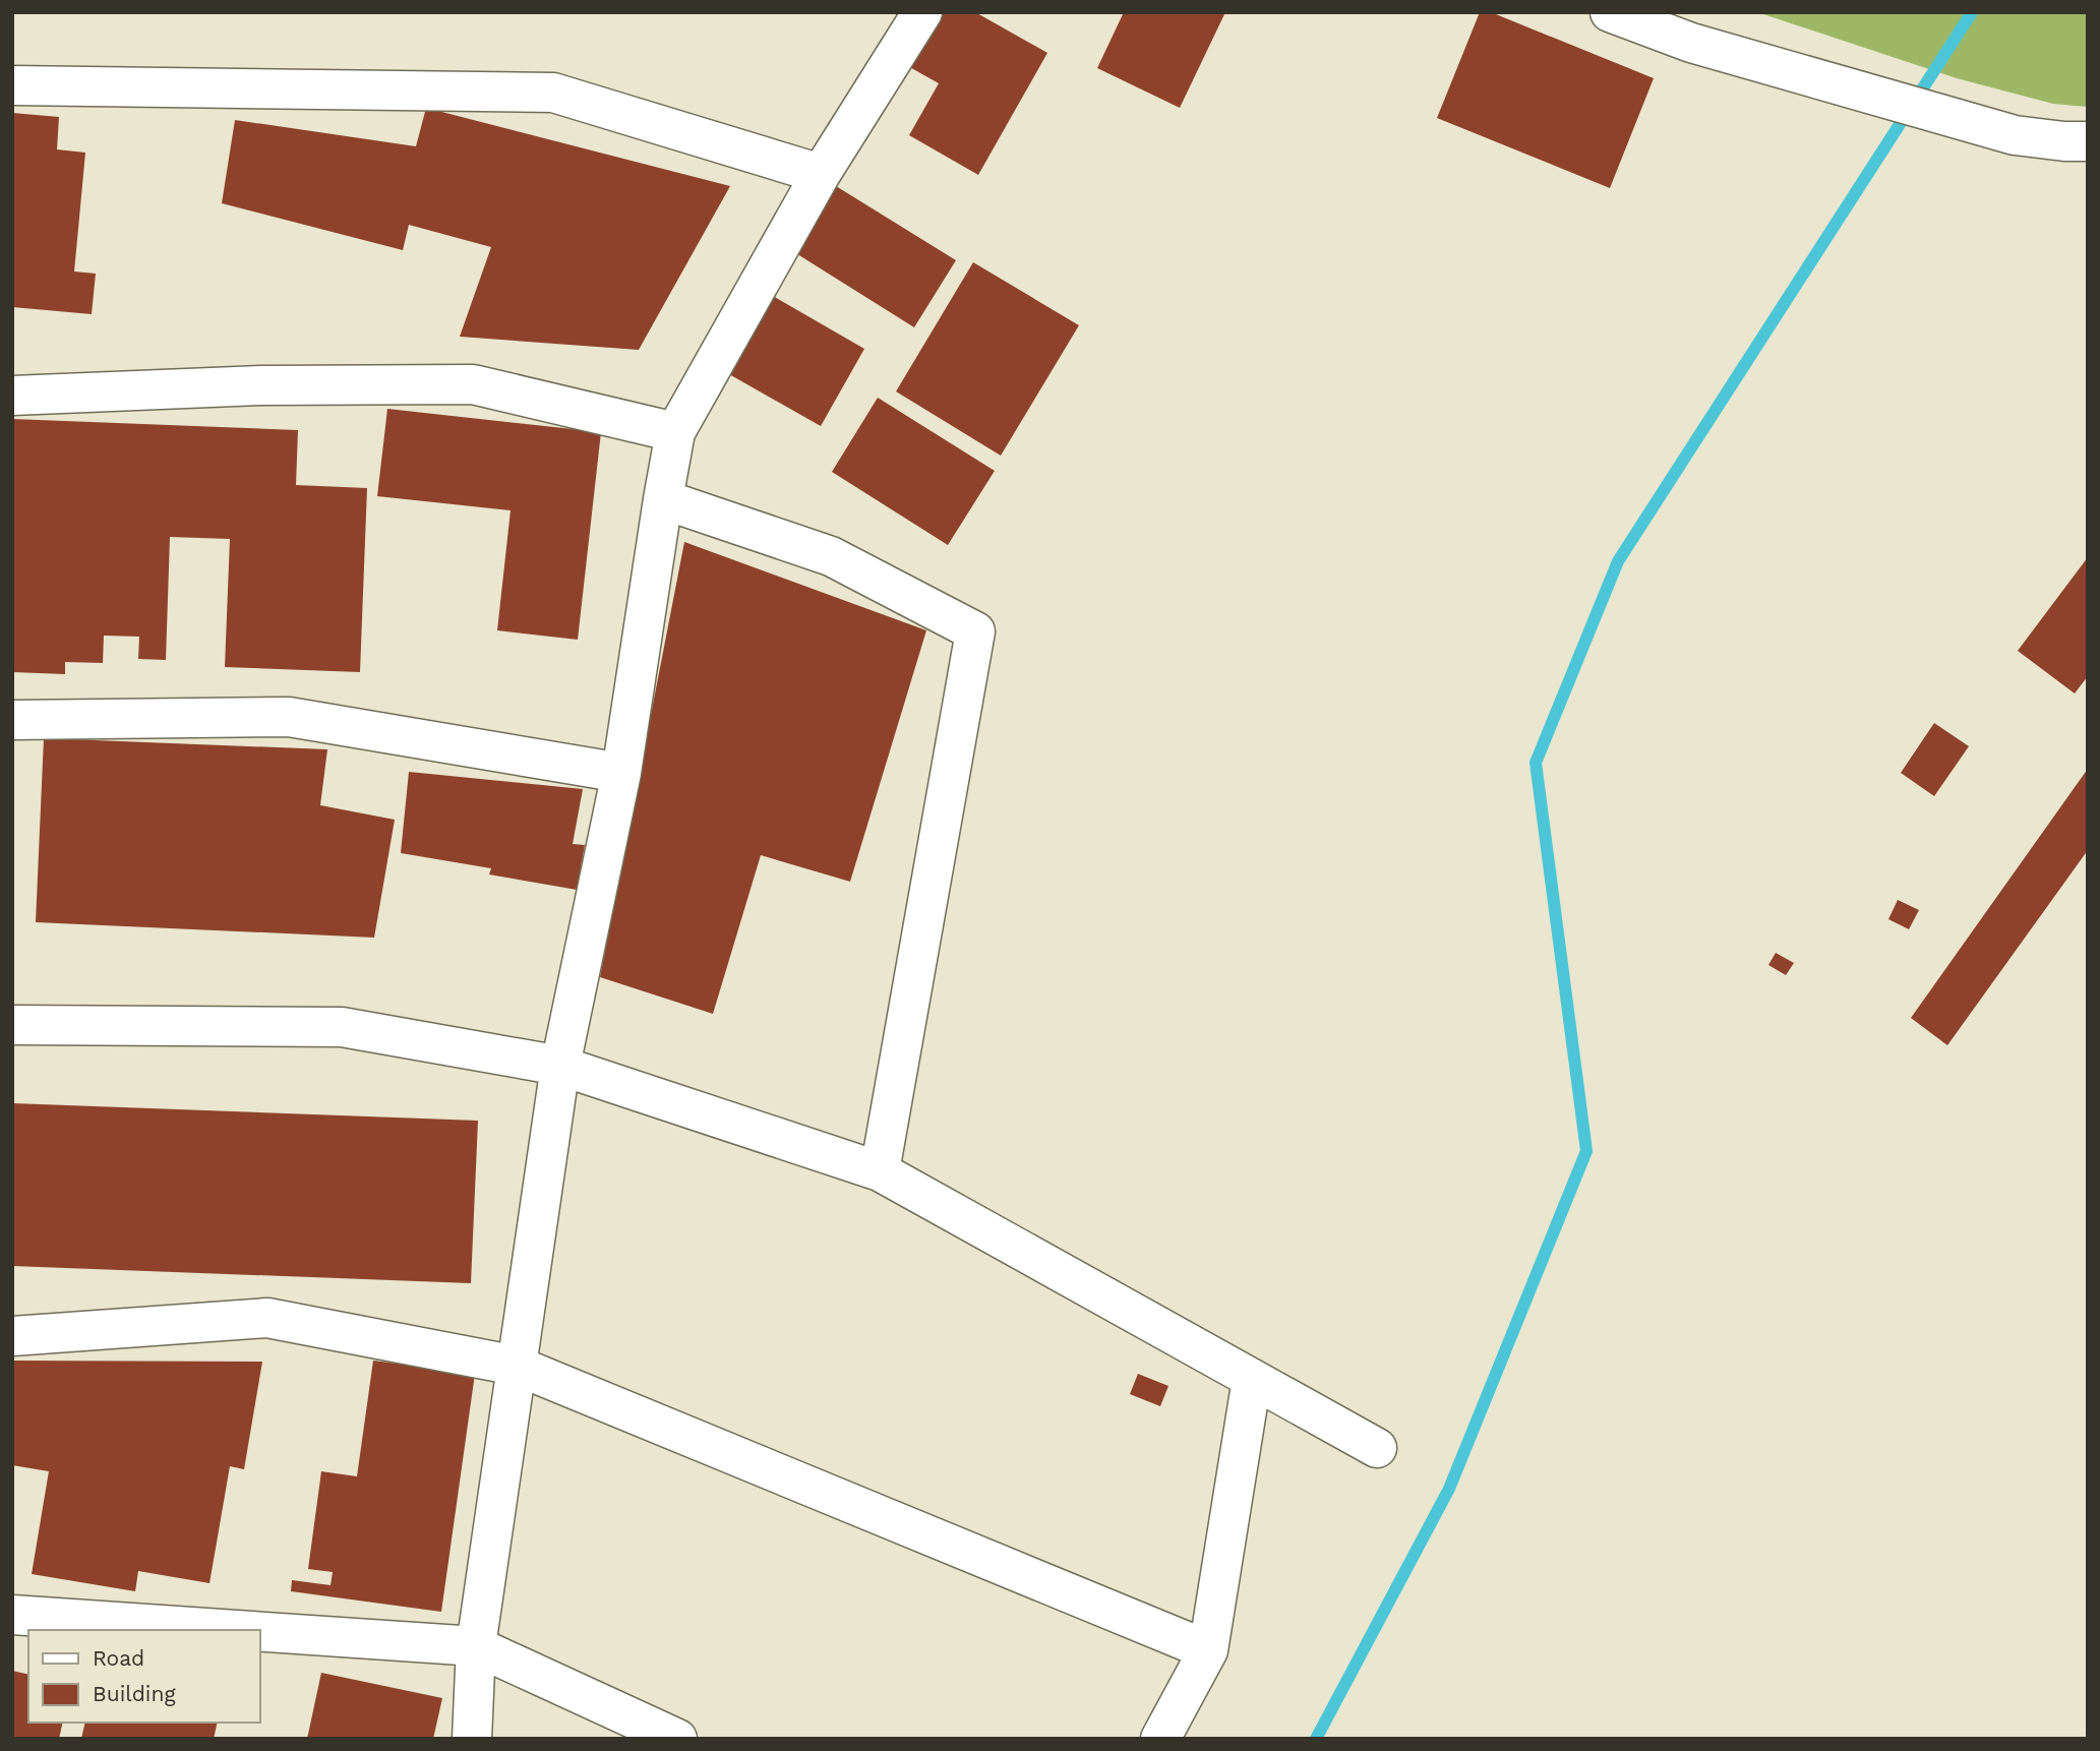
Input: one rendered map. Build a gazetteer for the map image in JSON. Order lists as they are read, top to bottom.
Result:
{
  "legend": ["Road", "Building"]
}
